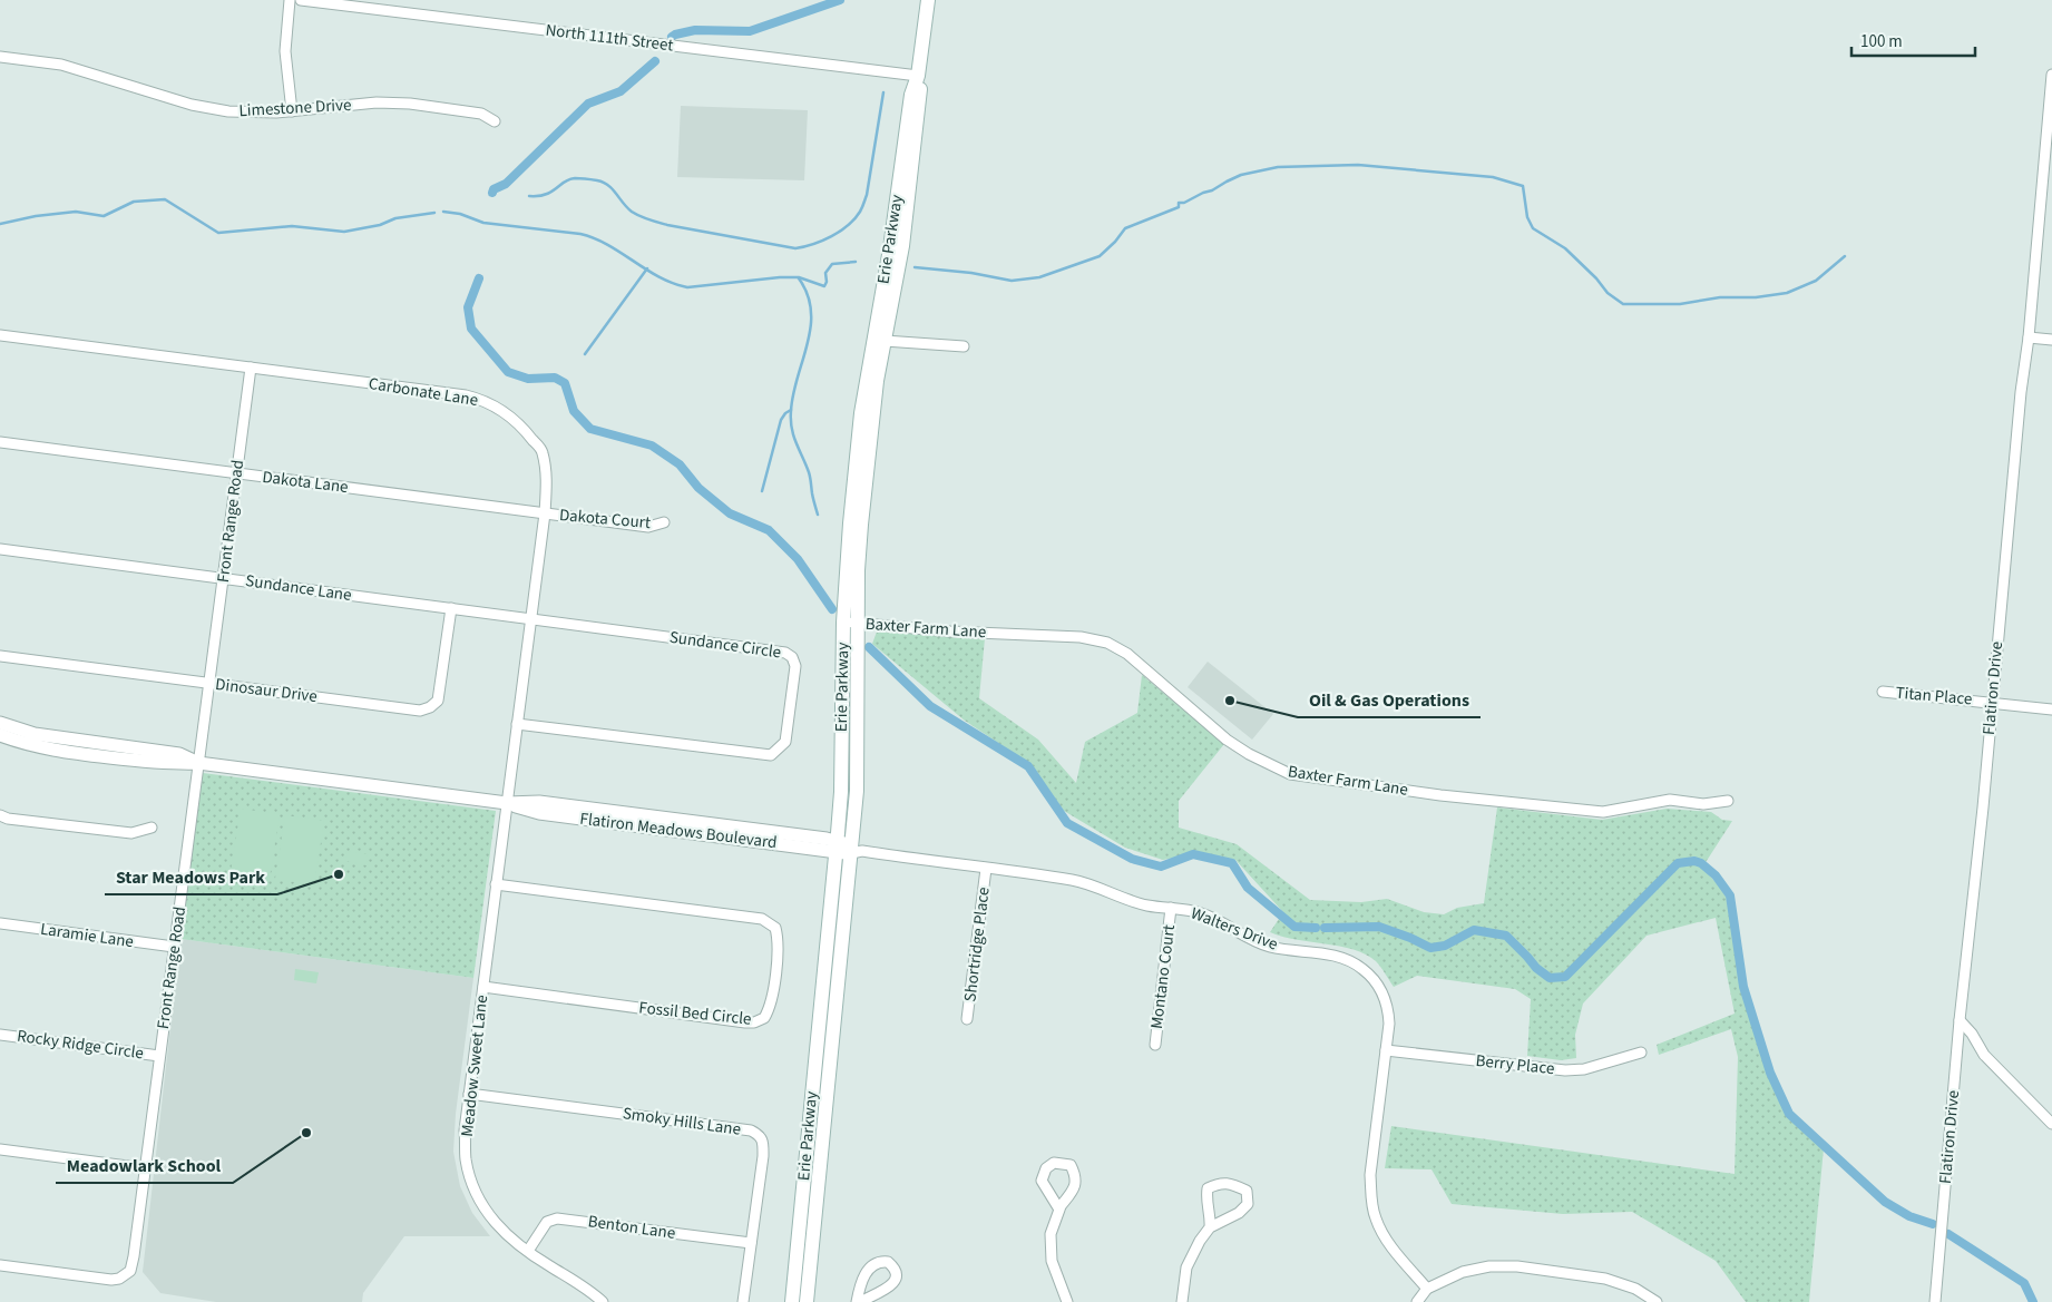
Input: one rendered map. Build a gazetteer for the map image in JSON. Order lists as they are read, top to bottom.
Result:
{
  "streets": {
    "main road": ["Erie Parkway"],
    "street": [
      "North 111th Street",
      "Limestone Drive",
      "Carbonate Lane",
      "Dakota Lane",
      "Dakota Court",
      "Front Range Road",
      "Sundance Lane",
      "Baxter Farm Lane",
      "Sundance Circle",
      "Flatiron Drive",
      "Dinosaur Drive",
      "Titan Place",
      "Flatiron Meadows Boulevard",
      "Walters Drive",
      "Laramie Lane",
      "Shortridge Place",
      "Montano Court",
      "Fossil Bed Circle",
      "Rocky Ridge Circle",
      "Berry Place",
      "Meadow Sweet Lane",
      "Smoky Hills Lane",
      "Benton Lane"
    ]
  },
  "crossings": [
    ["North 111th Street", "Erie Parkway"],
    ["Erie Parkway", "Baxter Farm Lane"],
    ["Erie Parkway", "Flatiron Meadows Boulevard"],
    ["Erie Parkway", "Walters Drive"],
    ["Carbonate Lane", "Dakota Lane"],
    ["Carbonate Lane", "Dakota Court"],
    ["Carbonate Lane", "Front Range Road"],
    ["Carbonate Lane", "Sundance Lane"],
    ["Carbonate Lane", "Sundance Circle"],
    ["Carbonate Lane", "Flatiron Meadows Boulevard"],
    ["Carbonate Lane", "Meadow Sweet Lane"],
    ["Dakota Lane", "Dakota Court"],
    ["Dakota Lane", "Front Range Road"],
    ["Front Range Road", "Sundance Lane"],
    ["Front Range Road", "Dinosaur Drive"],
    ["Front Range Road", "Flatiron Meadows Boulevard"],
    ["Front Range Road", "Laramie Lane"],
    ["Front Range Road", "Rocky Ridge Circle"],
    ["Sundance Lane", "Sundance Circle"],
    ["Sundance Lane", "Dinosaur Drive"],
    ["Flatiron Drive", "Titan Place"],
    ["Flatiron Meadows Boulevard", "Walters Drive"],
    ["Flatiron Meadows Boulevard", "Meadow Sweet Lane"],
    ["Walters Drive", "Shortridge Place"],
    ["Walters Drive", "Montano Court"],
    ["Walters Drive", "Berry Place"],
    ["Fossil Bed Circle", "Meadow Sweet Lane"],
    ["Meadow Sweet Lane", "Smoky Hills Lane"],
    ["Meadow Sweet Lane", "Benton Lane"],
    ["Smoky Hills Lane", "Benton Lane"]
  ],
  "places": ["Oil & Gas Operations", "Star Meadows Park", "Meadowlark School"],
  "scale_bar": "100 m"
}
